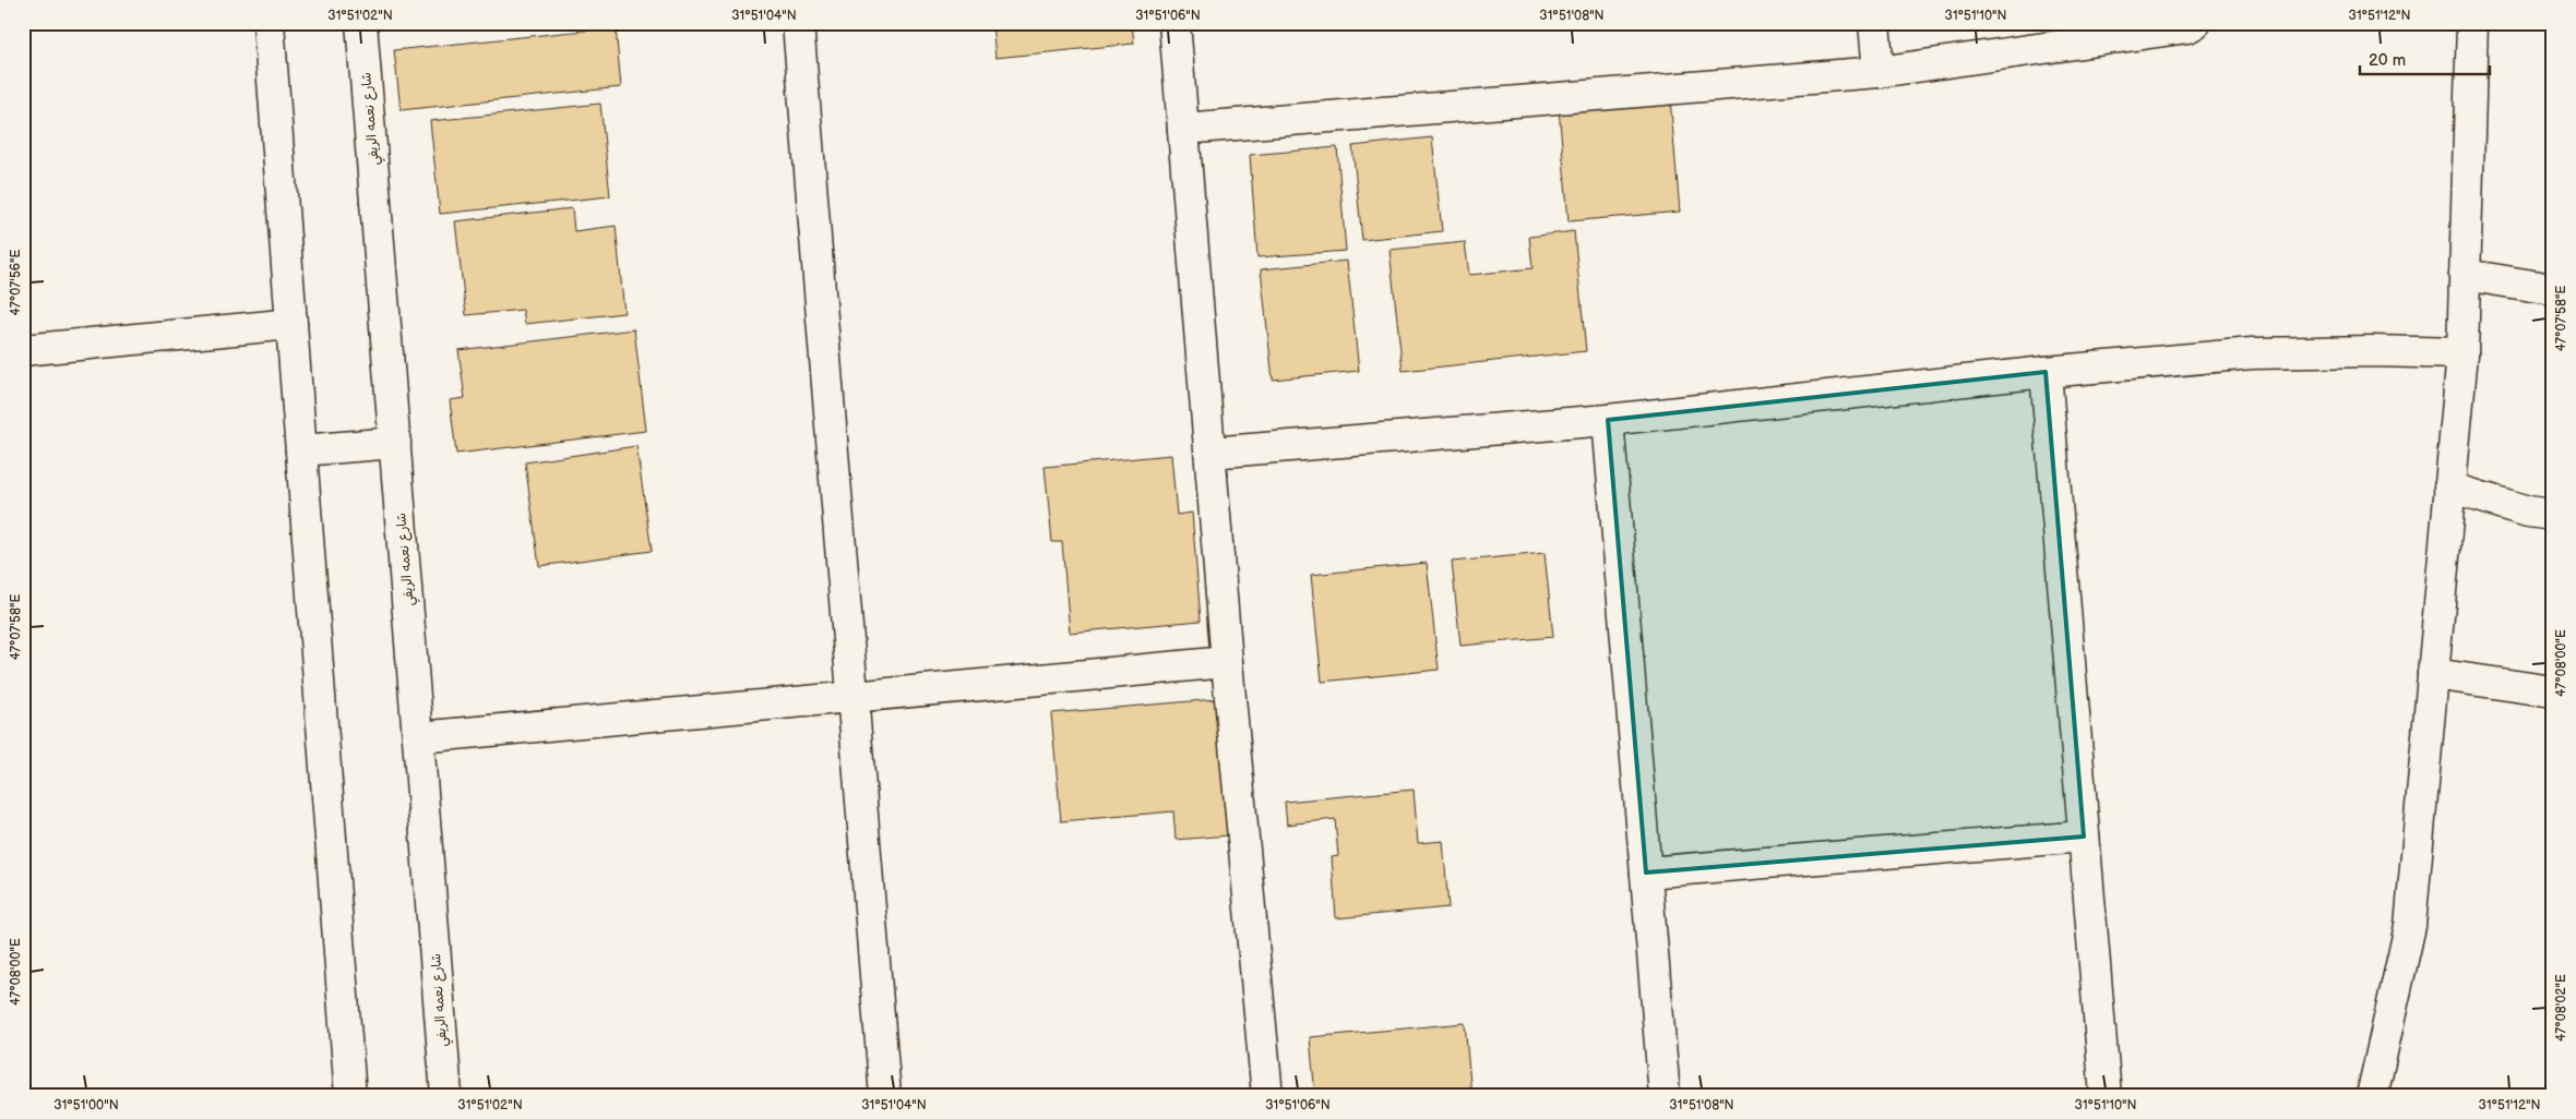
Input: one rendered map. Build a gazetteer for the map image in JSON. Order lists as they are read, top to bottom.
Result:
{
  "streets": {
    "street": ["شارع نعمه الريفي"]
  },
  "scale_bar": "20 m",
  "coordinates": [
    "31°51'02\"N",
    "31°51'04\"N",
    "31°51'06\"N",
    "31°51'08\"N",
    "31°51'10\"N",
    "31°51'12\"N",
    "47°07'56\"E",
    "47°07'58\"E",
    "47°08'00\"E",
    "47°08'02\"E",
    "31°51'00\"N"
  ]
}
